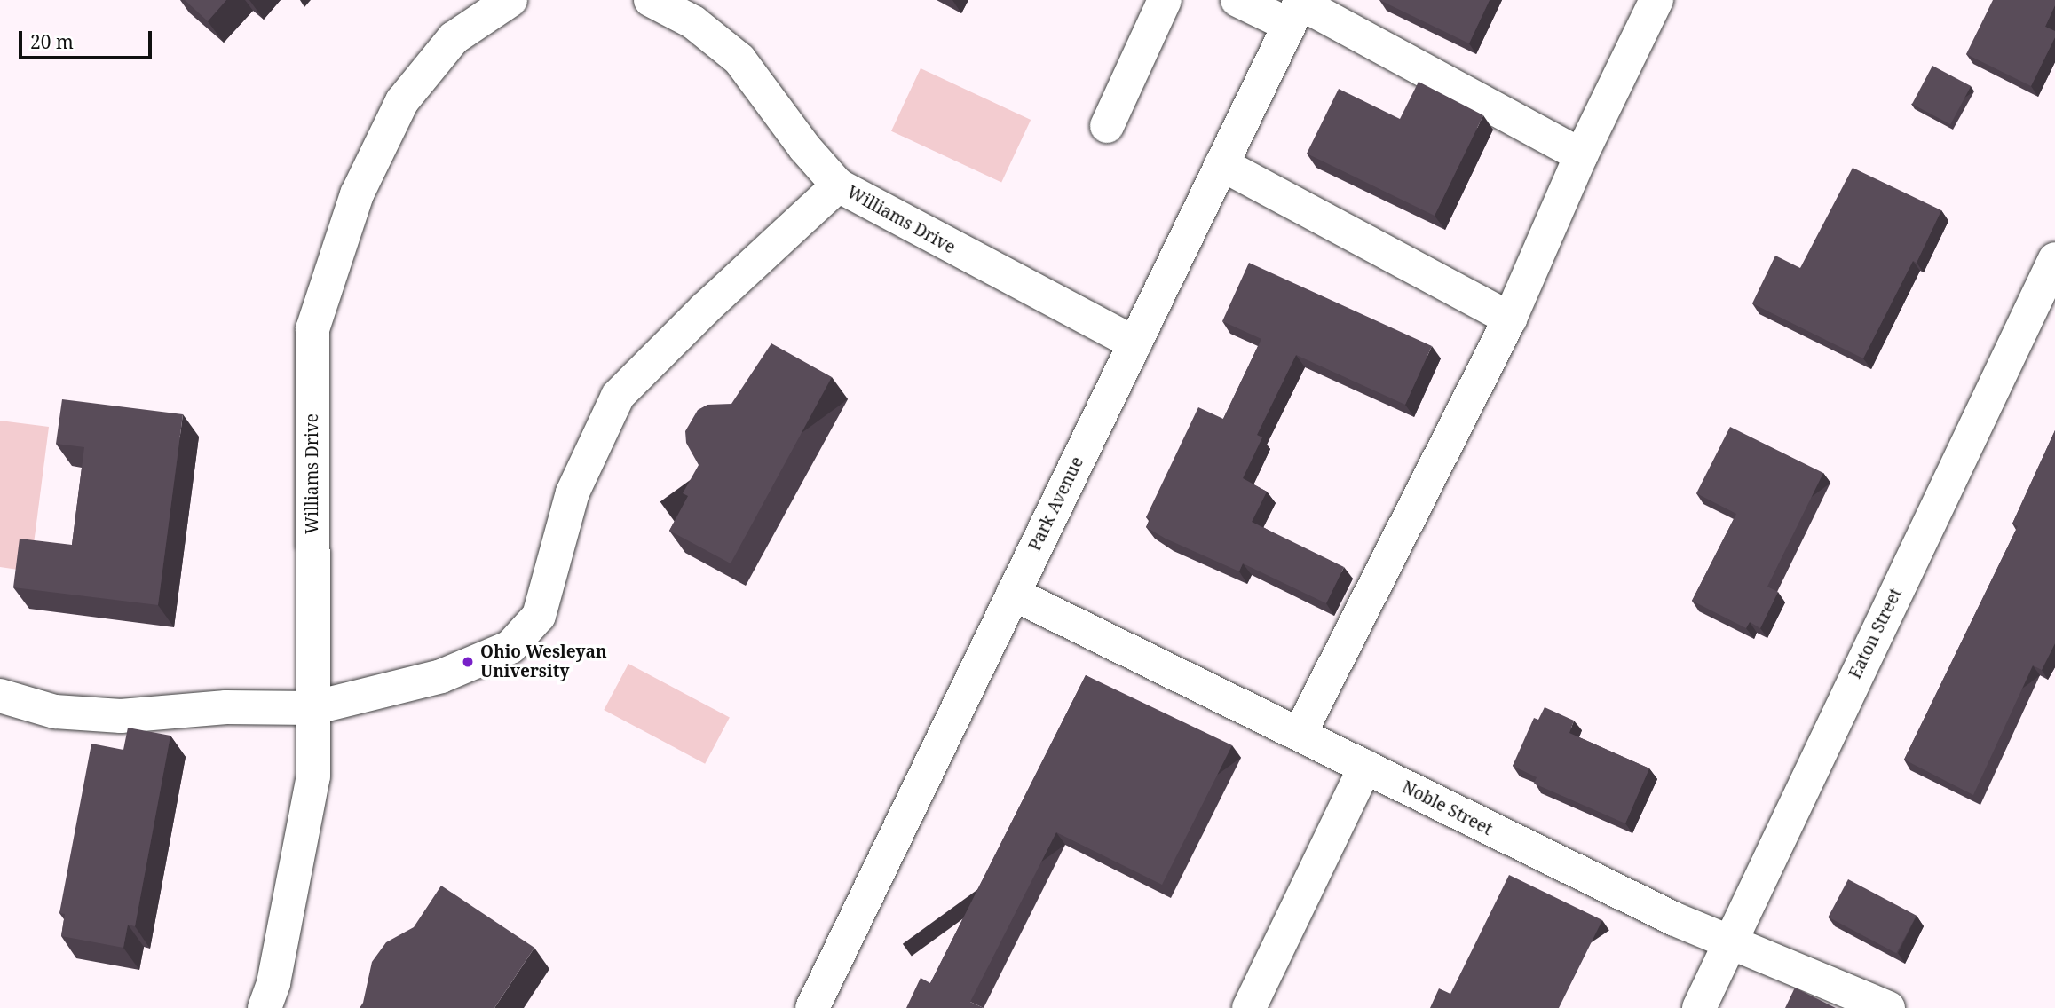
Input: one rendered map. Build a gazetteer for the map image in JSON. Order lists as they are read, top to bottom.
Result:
{
  "streets": {
    "street": [
      "Williams Drive",
      "Park Avenue",
      "Eaton Street",
      "Noble Street"
    ]
  },
  "crossings": [
    ["Williams Drive", "Park Avenue"],
    ["Park Avenue", "Noble Street"],
    ["Eaton Street", "Noble Street"]
  ],
  "places": ["Ohio Wesleyan University"],
  "scale_bar": "20 m"
}
